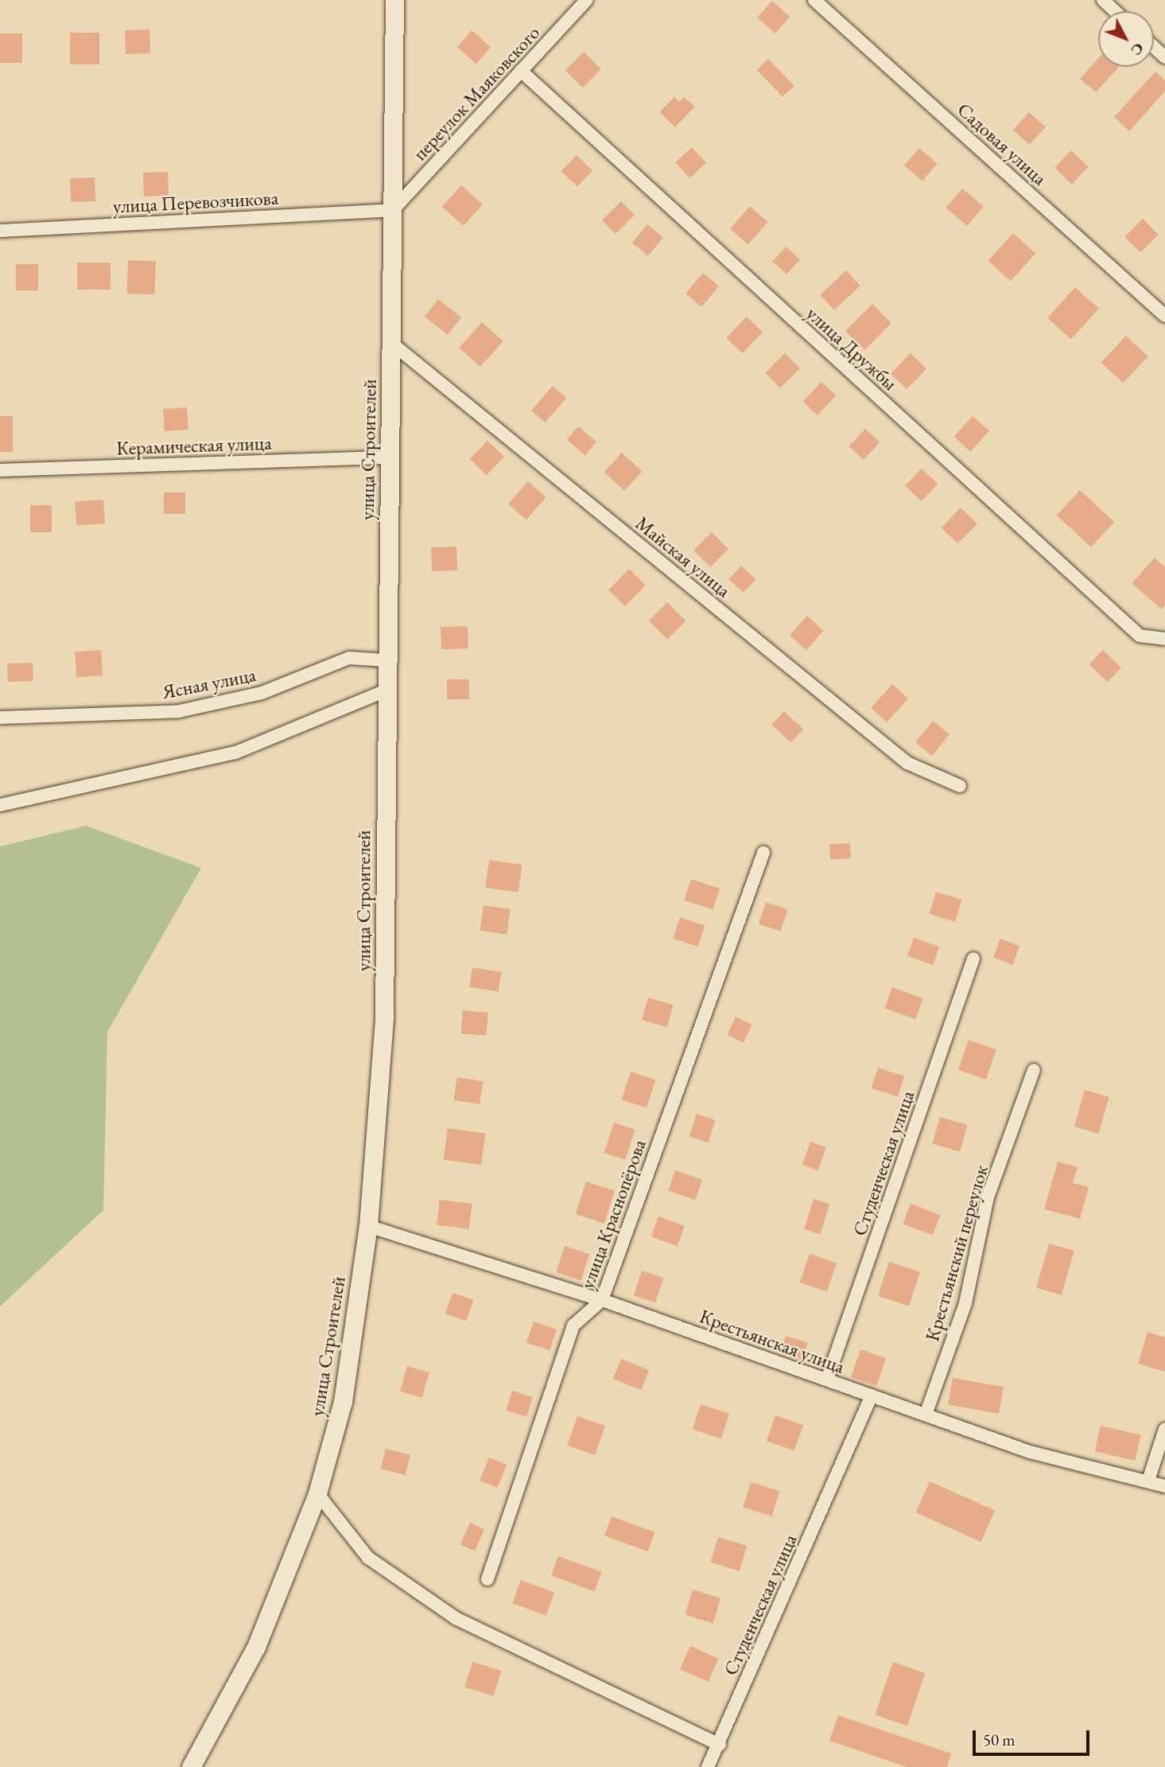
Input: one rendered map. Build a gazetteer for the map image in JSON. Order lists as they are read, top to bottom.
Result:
{
  "streets": {
    "street": [
      "переулок Маяковского",
      "Садовая улица",
      "улица Перевозчикова",
      "улица Дружбы",
      "Керамическая улица",
      "улица Строителей",
      "Майская улица",
      "Ясная улица",
      "Студенческая улица",
      "улица Краснопёрова",
      "Крестьянский переулок",
      "Крестьянская улица"
    ]
  },
  "crossings": [
    ["переулок Маяковского", "улица Перевозчикова"],
    ["переулок Маяковского", "улица Дружбы"],
    ["переулок Маяковского", "улица Строителей"],
    ["улица Перевозчикова", "улица Строителей"],
    ["Керамическая улица", "улица Строителей"],
    ["улица Строителей", "Майская улица"],
    ["улица Строителей", "Ясная улица"],
    ["улица Строителей", "Крестьянская улица"],
    ["Студенческая улица", "Крестьянская улица"],
    ["улица Краснопёрова", "Крестьянская улица"],
    ["Крестьянский переулок", "Крестьянская улица"]
  ],
  "scale_bar": "50 m",
  "north": "bottom right"
}
